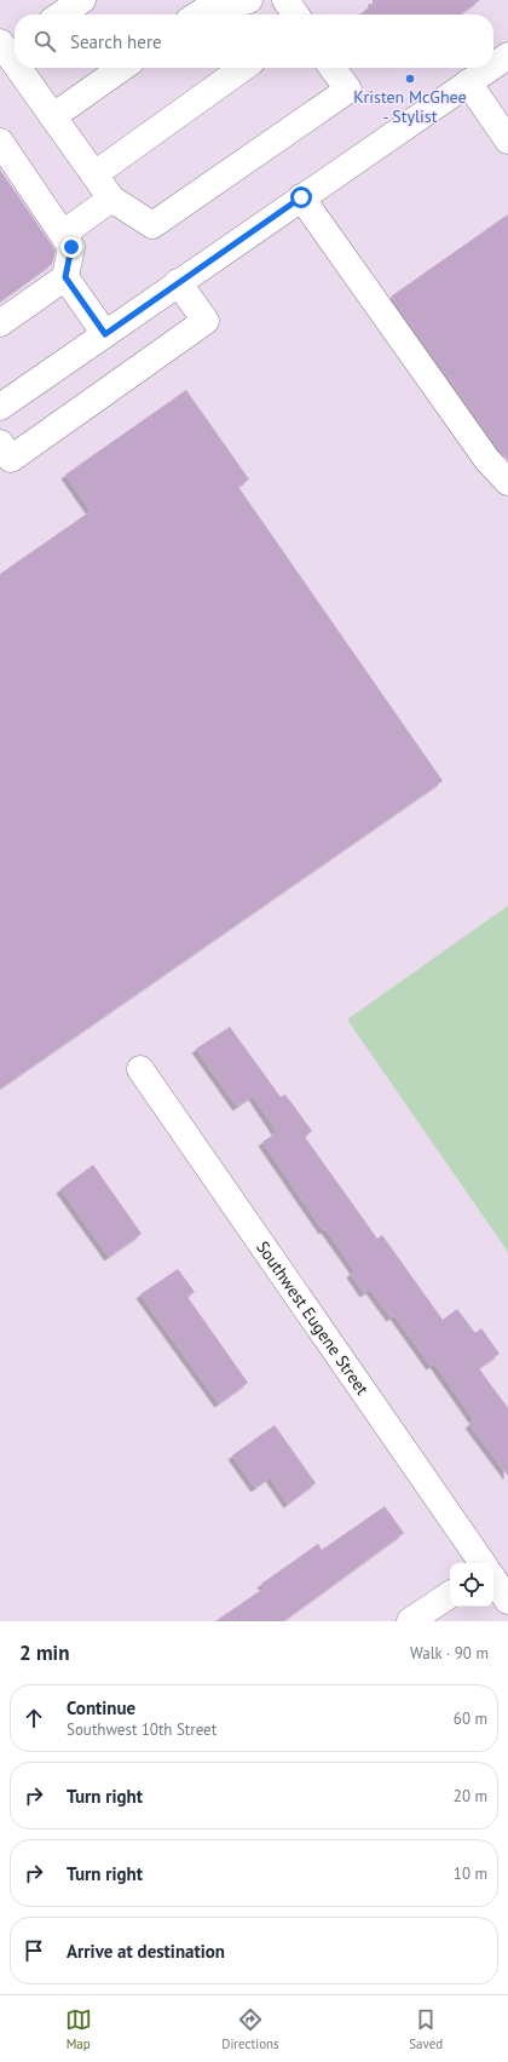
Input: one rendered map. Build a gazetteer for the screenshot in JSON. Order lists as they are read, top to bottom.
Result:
{
  "streets": {
    "street": ["Southwest Eugene Street"]
  },
  "places": ["Kristen McGhee - Stylist"],
  "page": {
    "search": "Search here",
    "heading": ["2 min", "Walk · 90 m"],
    "list": [
      ["Continue", "Southwest 10th Street", "60 m"],
      ["Turn right", "20 m"],
      ["Turn right", "10 m"],
      "Arrive at destination"
    ],
    "nav": ["Map", "Directions", "Saved"]
  }
}
